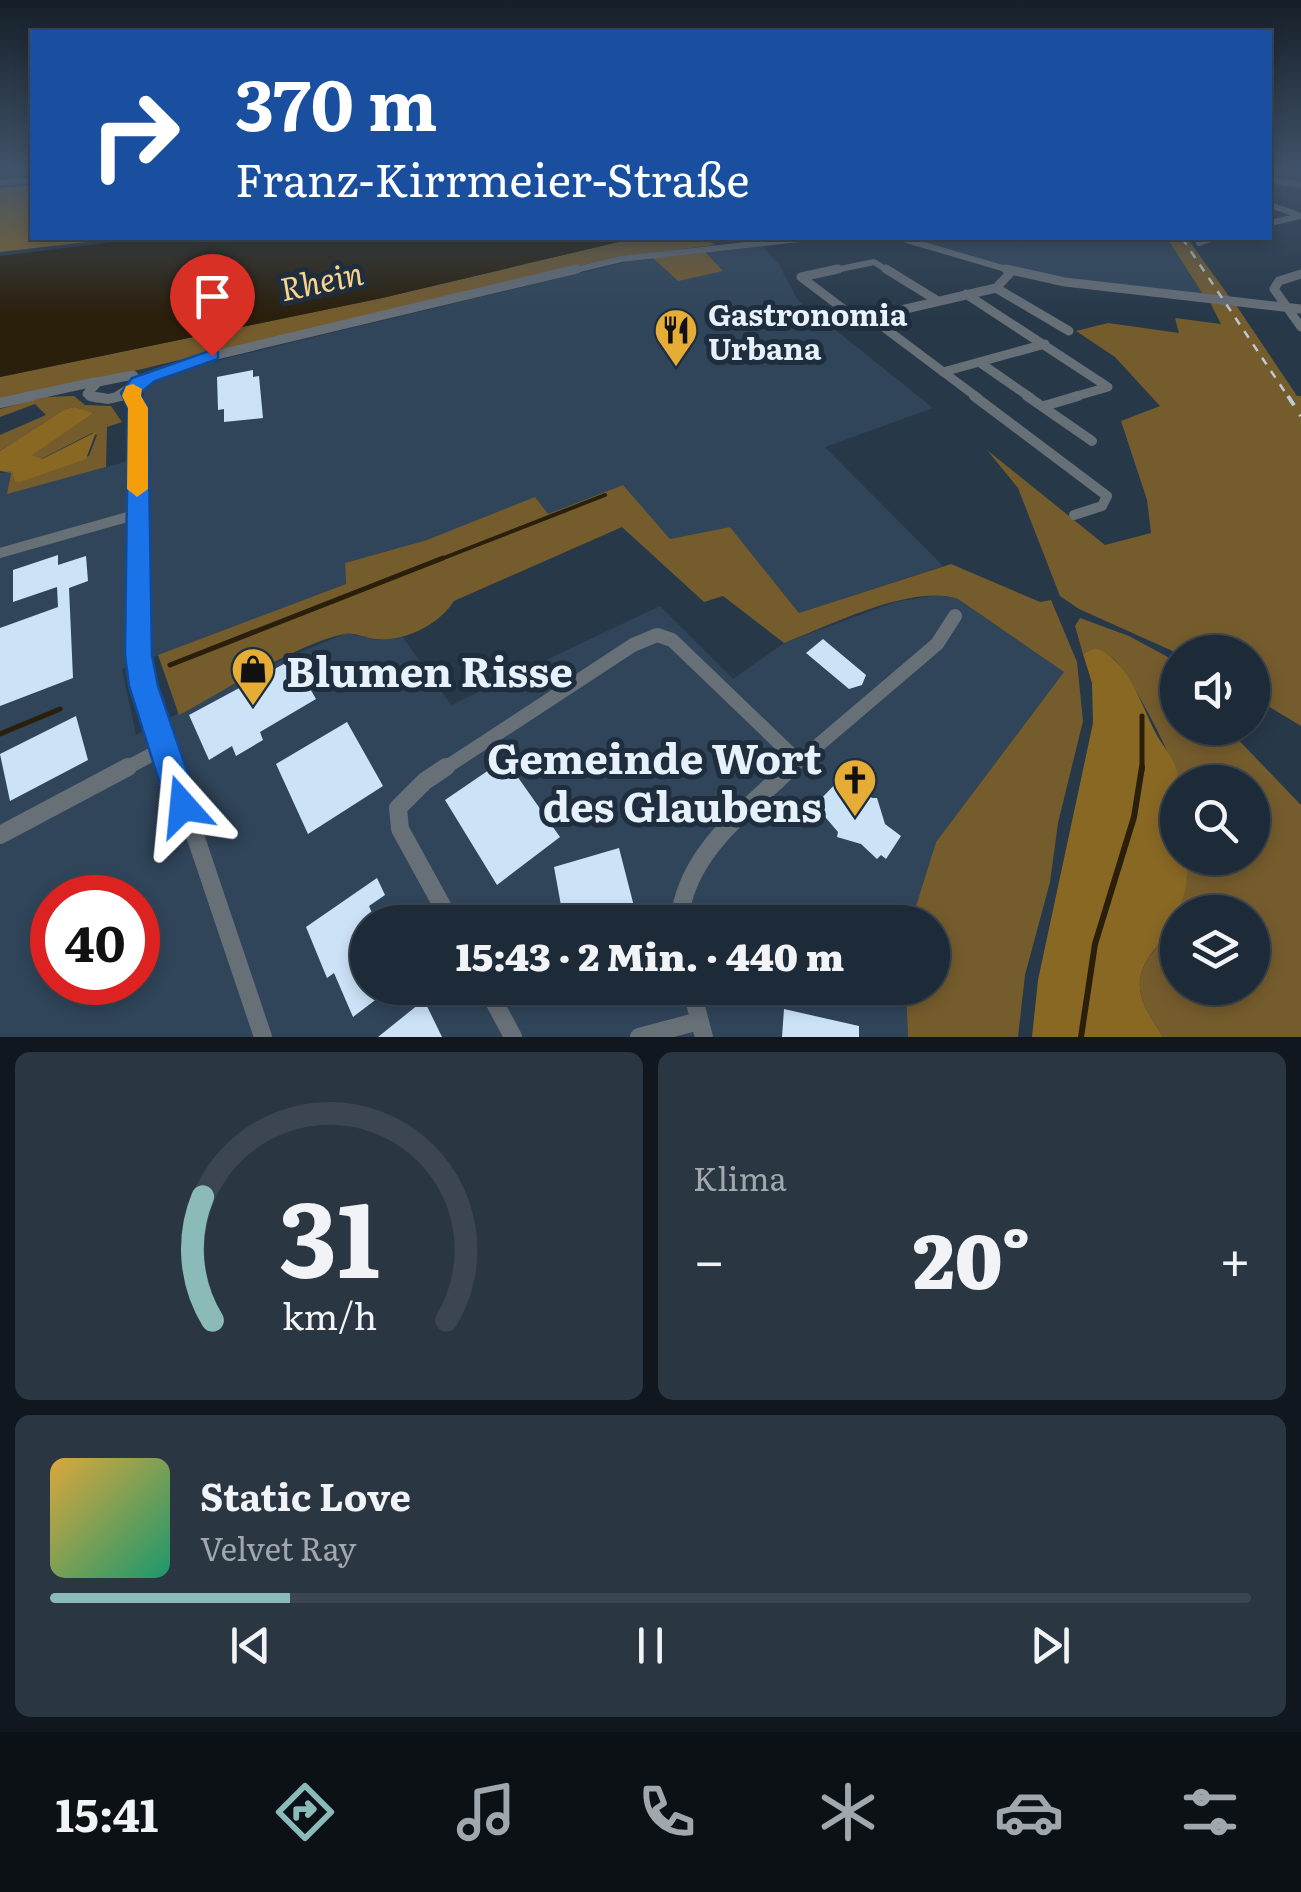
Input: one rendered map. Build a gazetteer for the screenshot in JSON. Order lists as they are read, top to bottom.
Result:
{
  "water": ["Rhein"],
  "places": {
    "restaurant": ["Gastronomia Urbana"],
    "shop": ["Blumen Risse"],
    "church": ["Gemeinde Wort des Glaubens"]
  },
  "page": {
    "turn": ["370 m", "Franz-Kirrmeier-Straße"],
    "limit": "40",
    "trip": "15:43 · 2 Min. · 440 m",
    "tile": "Klima",
    "heat": ["−", "20°", "+"],
    "song": ["Static Love", "Velvet Ray"],
    "tabs": "15:41",
    "gauge": ["31", "km/h"]
  }
}
